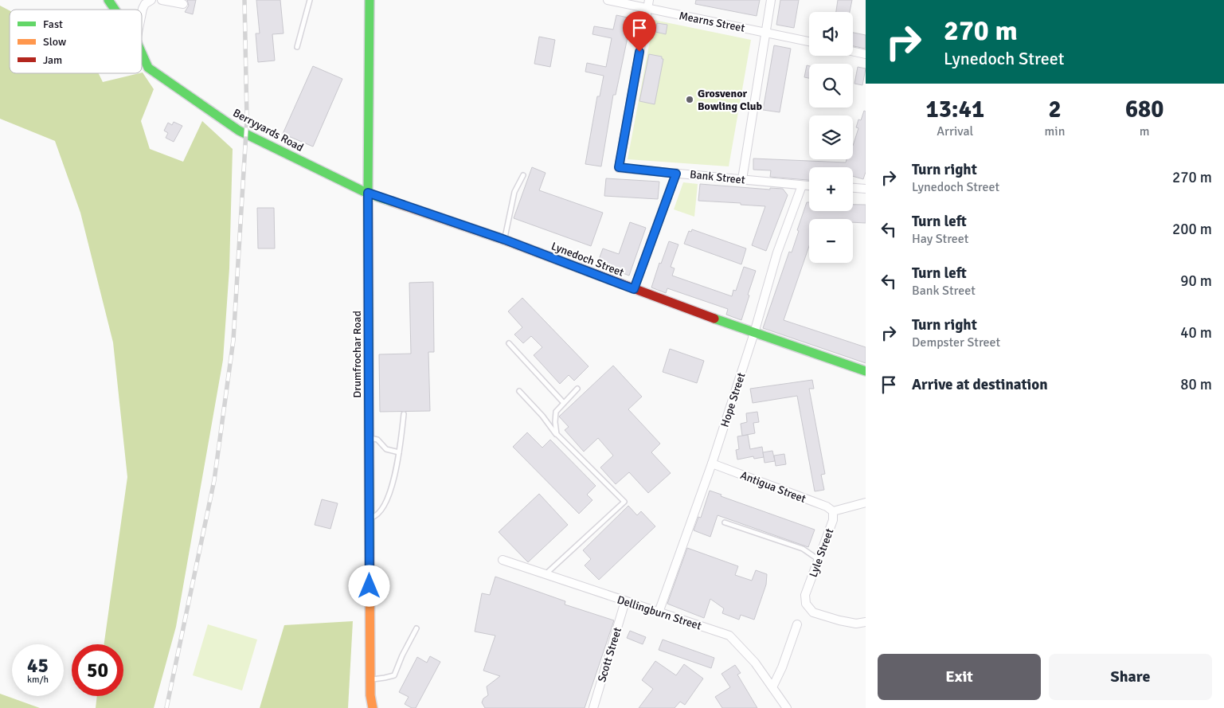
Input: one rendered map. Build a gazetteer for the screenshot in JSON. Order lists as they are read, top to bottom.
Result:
{
  "streets": {
    "street": [
      "Mearns Street",
      "Berryyards Road",
      "Bank Street",
      "Lynedoch Street",
      "Drumfrochar Road",
      "Hope Street",
      "Antigua Street",
      "Lyle Street",
      "Dellingburn Street",
      "Scott Street"
    ]
  },
  "crossings": [
    ["Mearns Street", "Bank Street"],
    ["Berryyards Road", "Lynedoch Street"],
    ["Berryyards Road", "Drumfrochar Road"],
    ["Bank Street", "Hope Street"],
    ["Lynedoch Street", "Drumfrochar Road"],
    ["Lynedoch Street", "Hope Street"],
    ["Hope Street", "Antigua Street"],
    ["Hope Street", "Dellingburn Street"],
    ["Antigua Street", "Lyle Street"],
    ["Dellingburn Street", "Scott Street"]
  ],
  "places": ["Grosvenor Bowling Club"],
  "legend": ["Fast", "Slow", "Jam"],
  "page": {
    "turn": ["270 m", "Lynedoch Street"],
    "map_buttons": ["+", "−"],
    "eta": [
      "13:41",
      "Arrival",
      "2",
      "min",
      "680",
      "m"
    ],
    "list": [
      {
        "name": "Turn right",
        "note": "Lynedoch Street",
        "value": "270 m"
      },
      {
        "name": "Turn left",
        "note": "Hay Street",
        "value": "200 m"
      },
      {
        "name": "Turn left",
        "note": "Bank Street",
        "value": "90 m"
      },
      {
        "name": "Turn right",
        "note": "Dempster Street",
        "value": "40 m"
      },
      {
        "name": "Arrive at destination",
        "value": "80 m"
      }
    ],
    "speed": "45 km/h",
    "limit": "50",
    "buttons": ["Exit", "Share"]
  }
}
